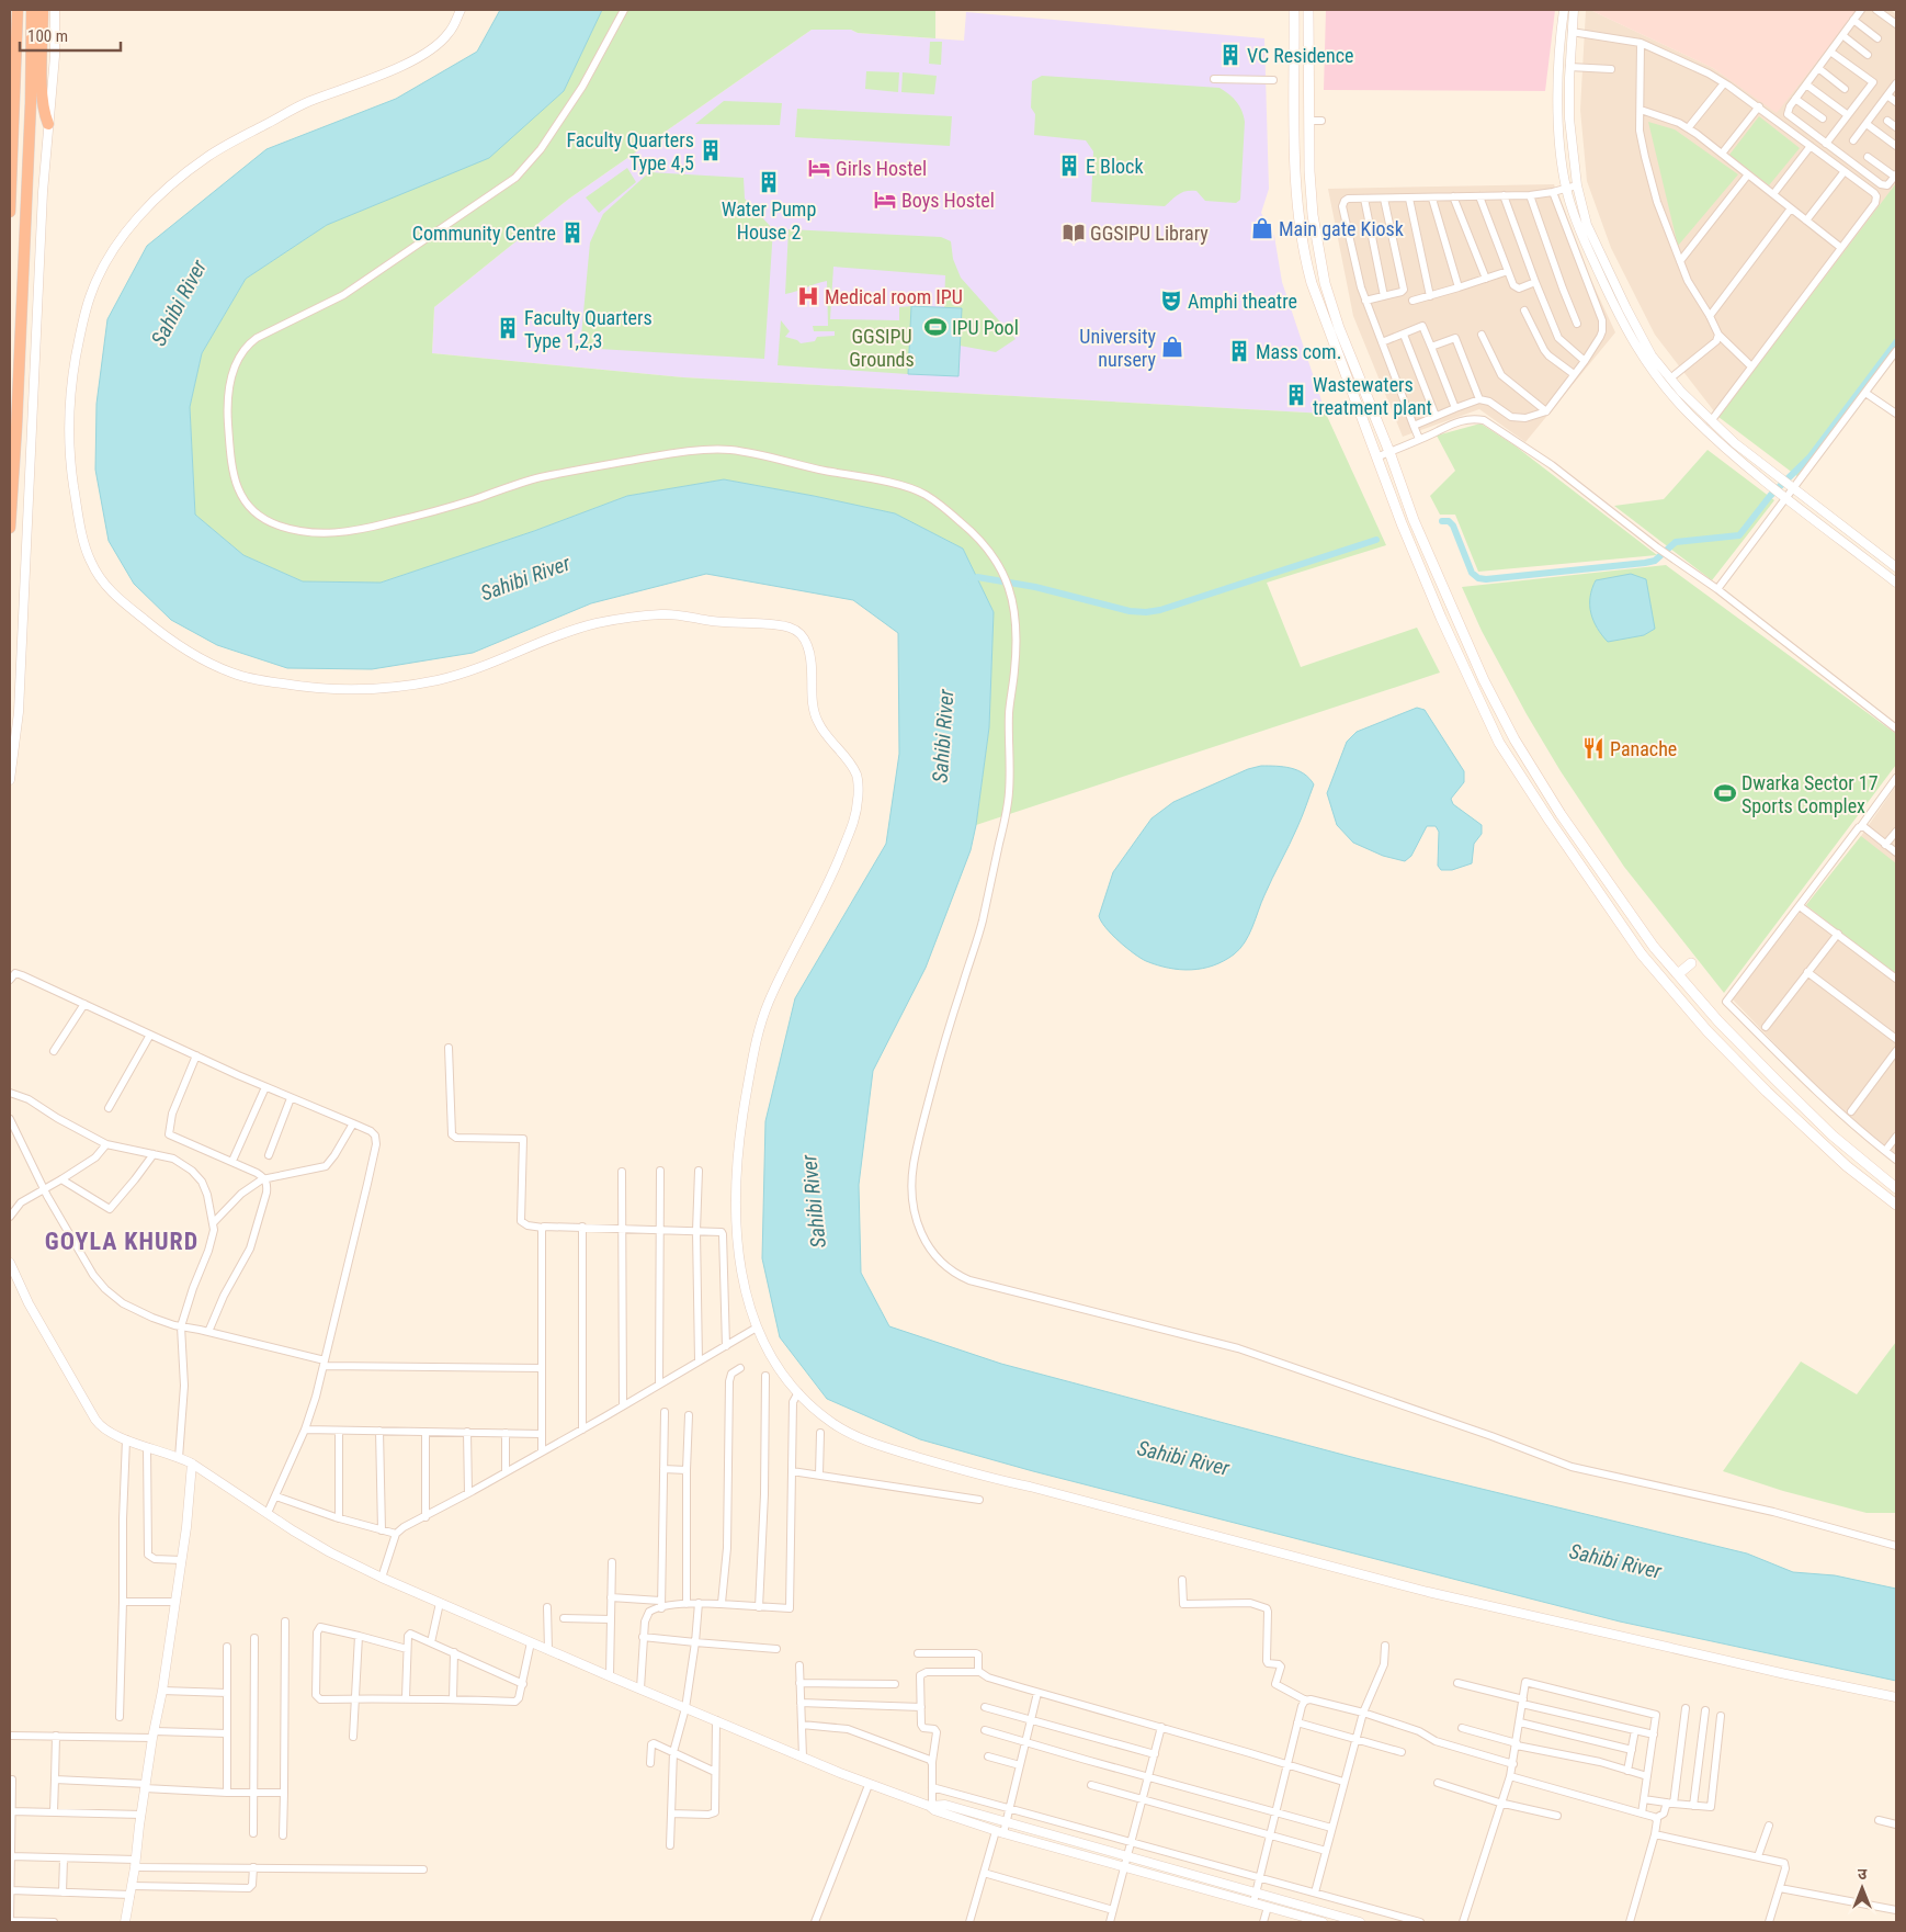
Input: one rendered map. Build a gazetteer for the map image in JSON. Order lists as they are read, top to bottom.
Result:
{
  "districts": ["GOYLA KHURD"],
  "water": ["Sahibi River"],
  "parks": ["GGSIPU Grounds"],
  "places": {
    "building": [
      "VC Residence",
      "Faculty Quarters Type 4,5",
      "E Block",
      "Water Pump House 2",
      "Community Centre",
      "Faculty Quarters Type 1,2,3",
      "Mass com.",
      "Wastewaters treatment plant"
    ],
    "hotel": ["Girls Hostel", "Boys Hostel"],
    "shop": ["Main gate Kiosk", "University nursery"],
    "library": ["GGSIPU Library"],
    "hospital": ["Medical room IPU"],
    "theatre": ["Amphi theatre"],
    "sports": ["IPU Pool", "Dwarka Sector 17 Sports Complex"],
    "restaurant": ["Panache"]
  },
  "scale_bar": "100 m",
  "north": "top"
}
